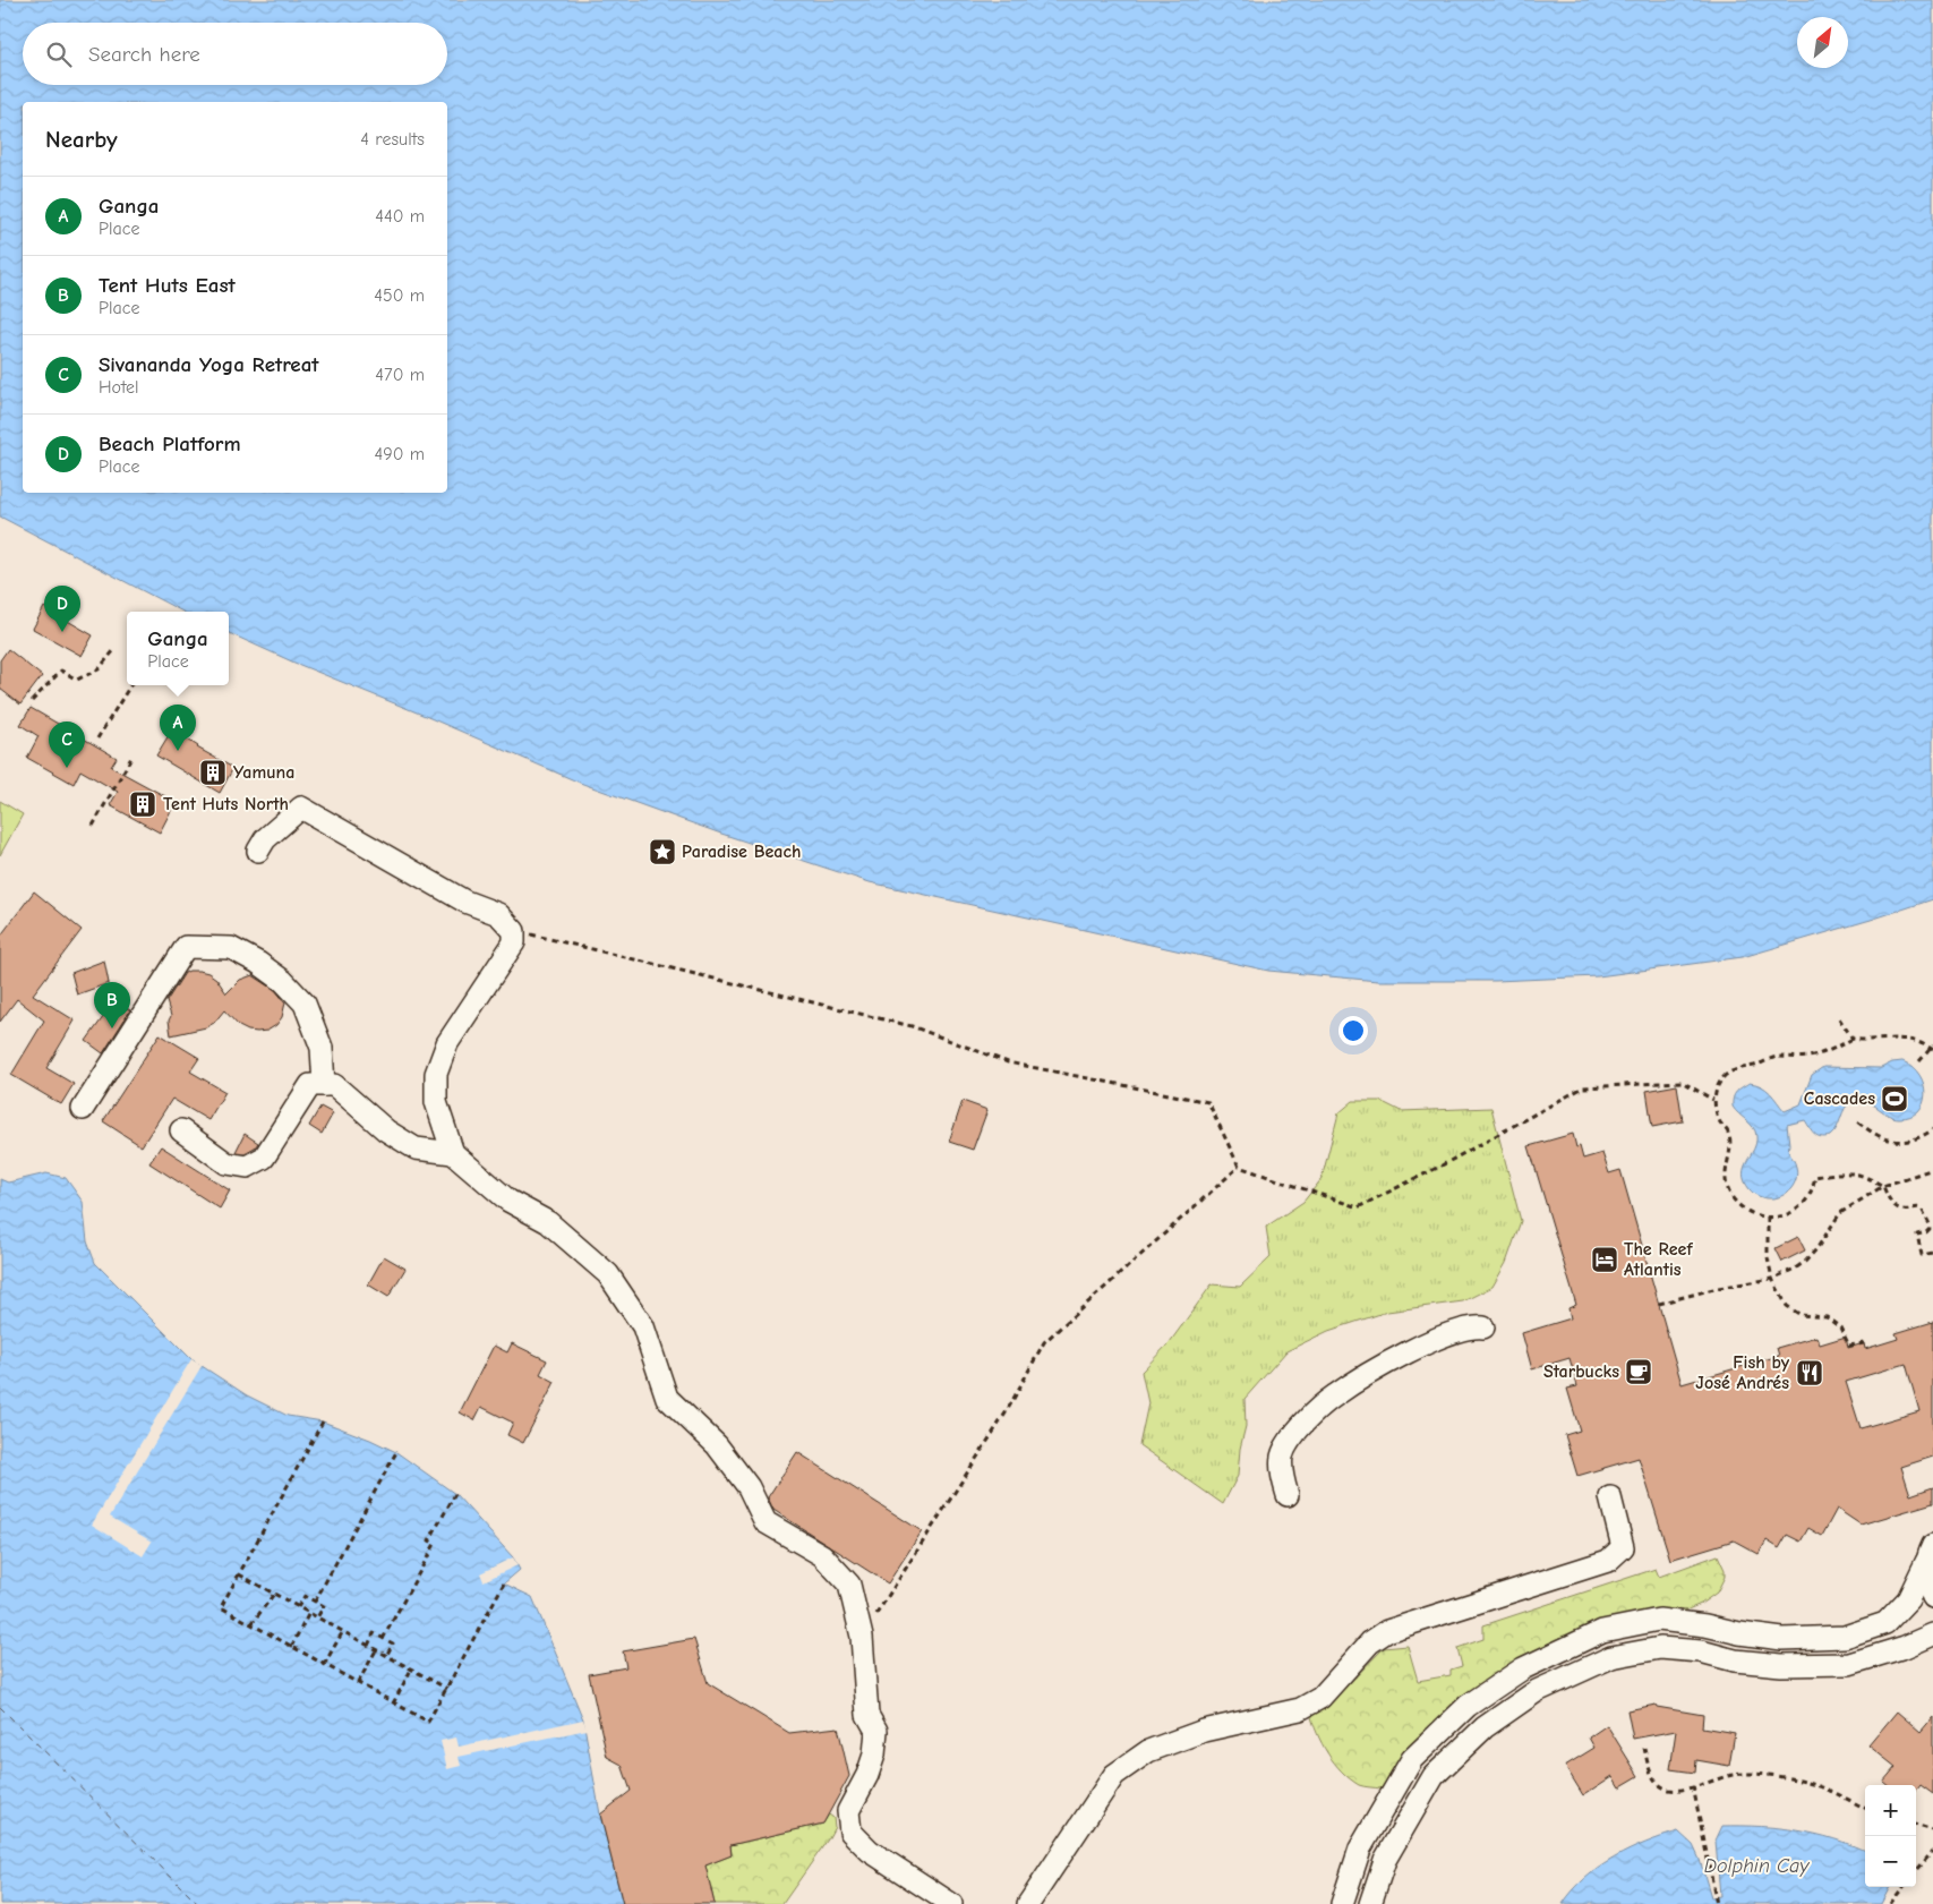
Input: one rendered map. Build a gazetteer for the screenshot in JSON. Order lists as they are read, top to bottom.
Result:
{
  "water": ["Dolphin Cay"],
  "places": {
    "building": ["Yamuna", "Tent Huts North"],
    "place": ["Paradise Beach"],
    "sports": ["Cascades"],
    "hotel": ["The Reef Atlantis"],
    "cafe": ["Starbucks"],
    "restaurant": ["Fish by José Andrés"]
  },
  "north": "top right",
  "page": {
    "search": "Search here",
    "heading": ["Nearby", "4 results"],
    "list": [
      {
        "mark": "A",
        "name": "Ganga",
        "note": "Place",
        "value": "440 m"
      },
      {
        "mark": "B",
        "name": "Tent Huts East",
        "note": "Place",
        "value": "450 m"
      },
      {
        "mark": "C",
        "name": "Sivananda Yoga Retreat",
        "note": "Hotel",
        "value": "470 m"
      },
      {
        "mark": "D",
        "name": "Beach Platform",
        "note": "Place",
        "value": "490 m"
      }
    ],
    "pins": [
      "D",
      "A",
      "C",
      "B"
    ],
    "popup": ["Ganga", "Place"],
    "map_buttons": ["+", "−"]
  }
}
